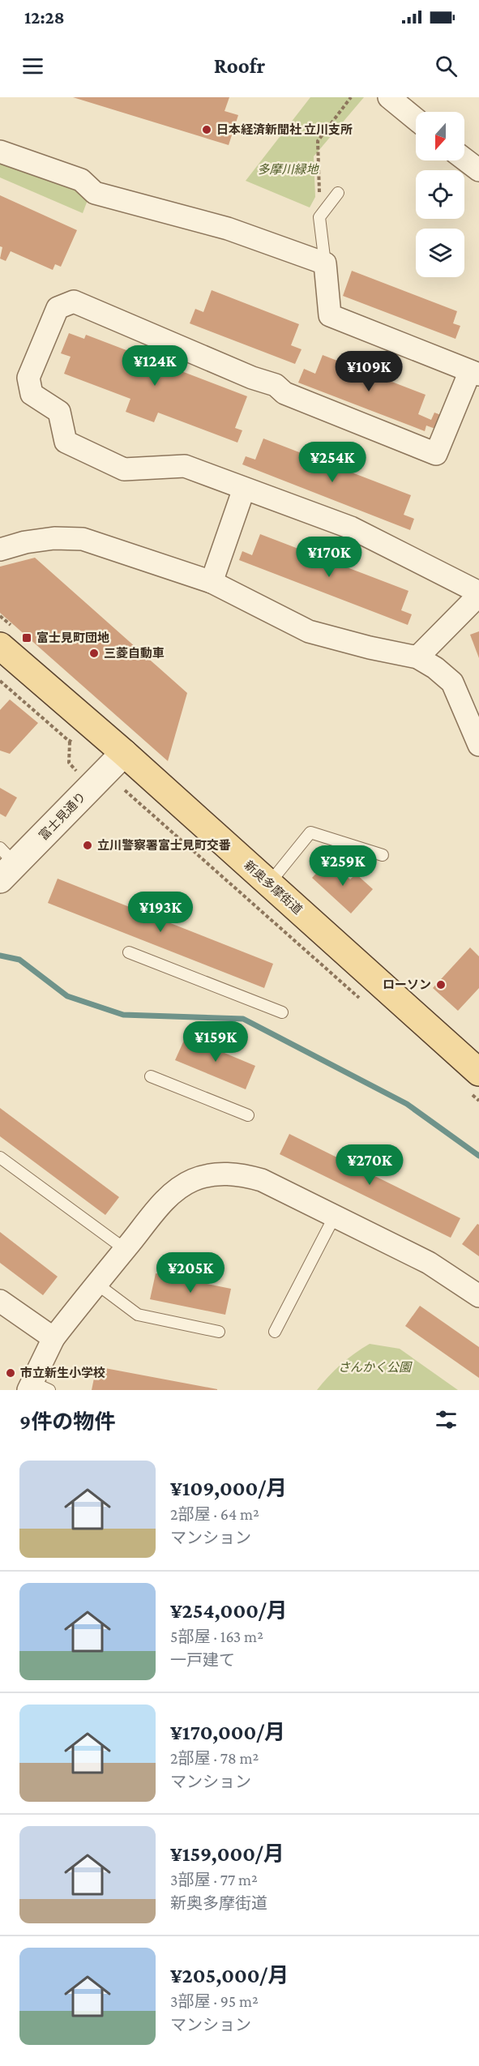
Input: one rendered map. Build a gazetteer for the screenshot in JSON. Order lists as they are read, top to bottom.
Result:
{
  "streets": {
    "main road": ["新奥多摩街道"],
    "street": ["富士見通り"]
  },
  "crossings": [
    ["富士見通り", "新奥多摩街道"]
  ],
  "parks": ["多摩川緑地", "さんかく公園"],
  "places": {
    "other": [
      "日本経済新聞社 立川支所",
      "三菱自動車",
      "立川警察署富士見町交番",
      "ローソン",
      "市立新生小学校"
    ],
    "transit": ["富士見町団地"]
  },
  "north": "bottom",
  "page": {
    "status": "12:28",
    "header": "Roofr",
    "price": [
      "¥124K",
      "¥109K",
      "¥254K",
      "¥170K",
      "¥259K",
      "¥193K",
      "¥159K",
      "¥270K",
      "¥205K"
    ],
    "heading": "9件の物件",
    "list": [
      {
        "name": "¥109,000/月",
        "note": "2部屋 · 64 m² · マンション"
      },
      {
        "name": "¥254,000/月",
        "note": "5部屋 · 163 m² · 一戸建て"
      },
      {
        "name": "¥170,000/月",
        "note": "2部屋 · 78 m² · マンション"
      },
      {
        "name": "¥159,000/月",
        "note": "3部屋 · 77 m² · 新奥多摩街道"
      },
      {
        "name": "¥205,000/月",
        "note": "3部屋 · 95 m² · マンション"
      }
    ]
  }
}
